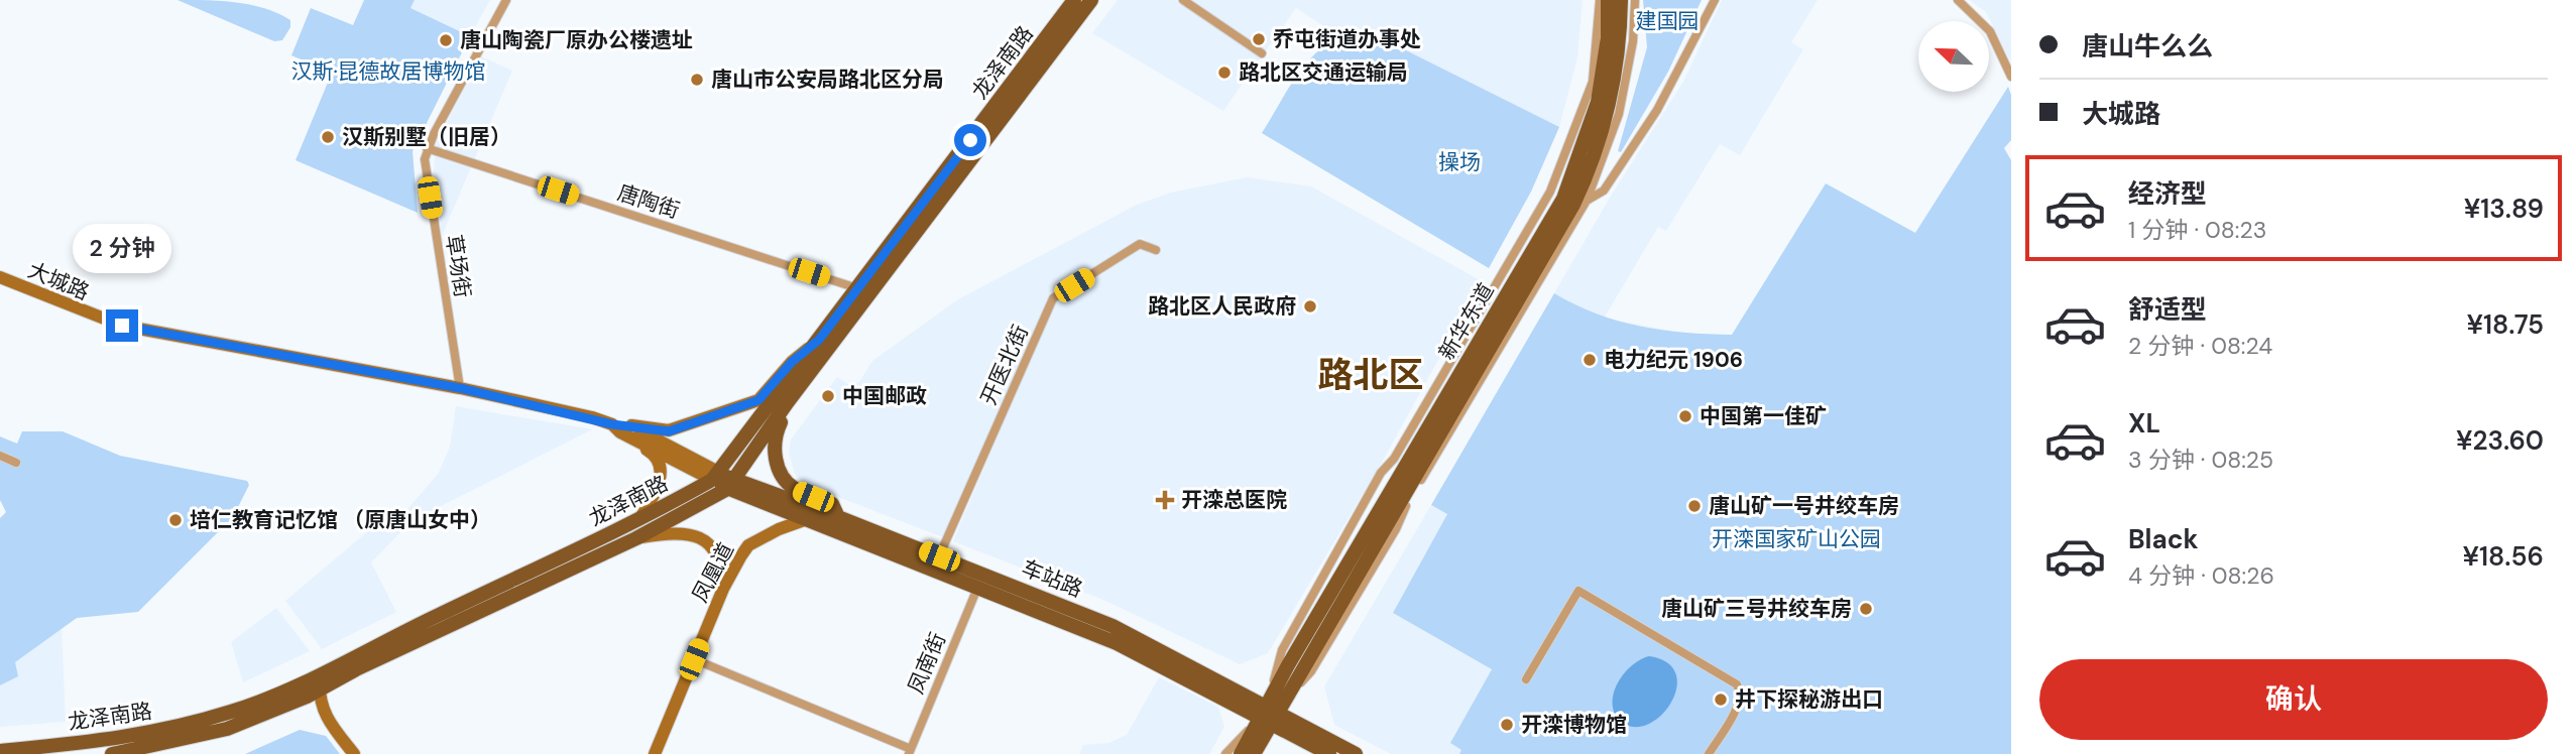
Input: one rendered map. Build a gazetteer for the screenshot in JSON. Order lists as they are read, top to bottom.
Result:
{
  "streets": {
    "main road": ["龙泽南路", "新华东道", "车站路"],
    "street": [
      "唐陶街",
      "草场街",
      "大城路",
      "开医北街",
      "凤凰道",
      "凤南街"
    ]
  },
  "crossings": [
    ["龙泽南路", "唐陶街"],
    ["龙泽南路", "车站路"],
    ["唐陶街", "草场街"],
    ["草场街", "大城路"],
    ["新华东道", "车站路"],
    ["开医北街", "车站路"],
    ["凤凰道", "车站路"],
    ["车站路", "凤南街"]
  ],
  "districts": ["路北区"],
  "parks": [
    "建国园",
    "汉斯·昆德故居博物馆",
    "操场",
    "开滦国家矿山公园"
  ],
  "places": {
    "other": [
      "乔屯街道办事处",
      "唐山陶瓷厂原办公楼遗址",
      "路北区交通运输局",
      "唐山市公安局路北区分局",
      "汉斯别墅（旧居）",
      "路北区人民政府",
      "电力纪元 1906",
      "中国邮政",
      "中国第一佳矿",
      "唐山矿一号井绞车房",
      "培仁教育记忆馆 （原唐山女中）",
      "唐山矿三号井绞车房",
      "井下探秘游出口",
      "开滦博物馆"
    ],
    "health": ["开滦总医院"]
  },
  "north": "top left",
  "page": {
    "banner": ["唐山牛么么", "大城路"],
    "list": [
      {
        "name": "经济型",
        "note": "1 分钟 · 08:23",
        "value": "¥13.89"
      },
      {
        "name": "舒适型",
        "note": "2 分钟 · 08:24",
        "value": "¥18.75"
      },
      {
        "name": "XL",
        "note": "3 分钟 · 08:25",
        "value": "¥23.60"
      },
      {
        "name": "Black",
        "note": "4 分钟 · 08:26",
        "value": "¥18.56"
      }
    ],
    "bubble": "2 分钟",
    "buttons": "确认"
  }
}
